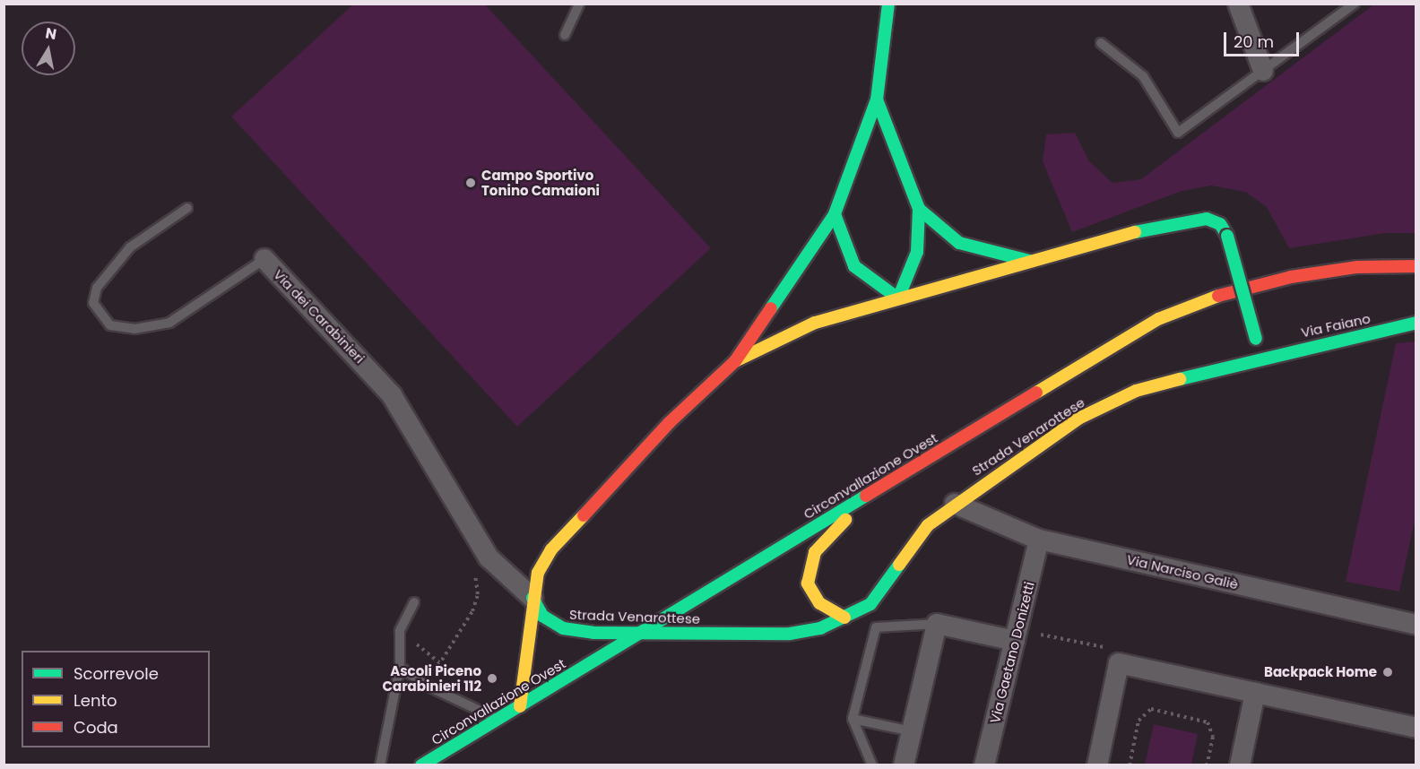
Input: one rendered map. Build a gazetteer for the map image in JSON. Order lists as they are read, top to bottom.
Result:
{
  "streets": {
    "main road": ["Via Faiano", "Strada Venarottese", "Circonvallazione Ovest"],
    "street": ["Via dei Carabinieri", "Via Narciso Galiè", "Via Gaetano Donizetti"]
  },
  "crossings": [
    ["Via dei Carabinieri", "Strada Venarottese"],
    ["Via Faiano", "Strada Venarottese"],
    ["Strada Venarottese", "Circonvallazione Ovest"],
    ["Strada Venarottese", "Via Narciso Galiè"],
    ["Via Narciso Galiè", "Via Gaetano Donizetti"]
  ],
  "places": ["Campo Sportivo Tonino Camaioni", "Backpack Home", "Ascoli Piceno Carabinieri 112"],
  "legend": ["Scorrevole", "Lento", "Coda"],
  "scale_bar": "20 m",
  "north": "top"
}
